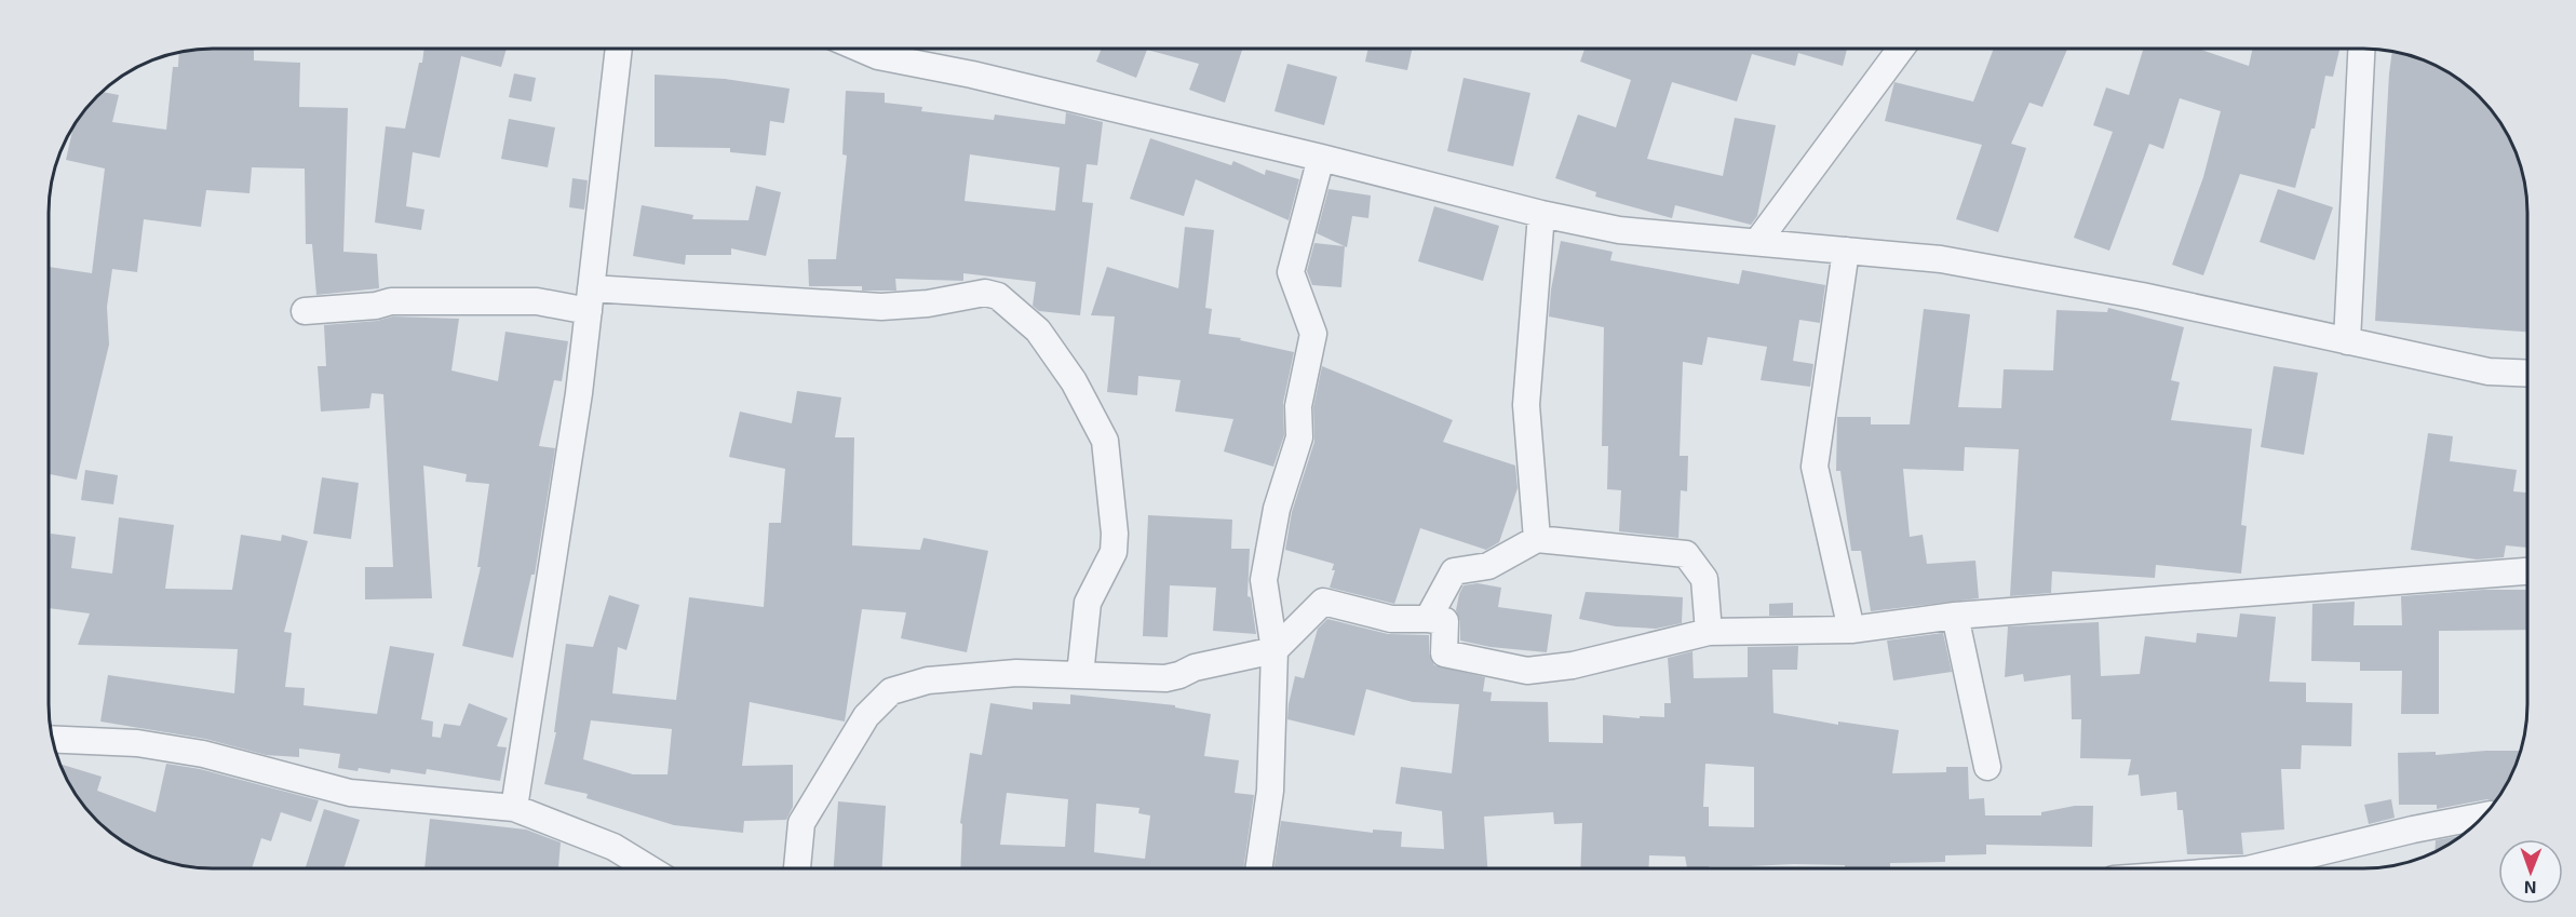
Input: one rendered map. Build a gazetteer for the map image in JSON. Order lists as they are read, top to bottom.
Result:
{
  "north": "bottom"
}
